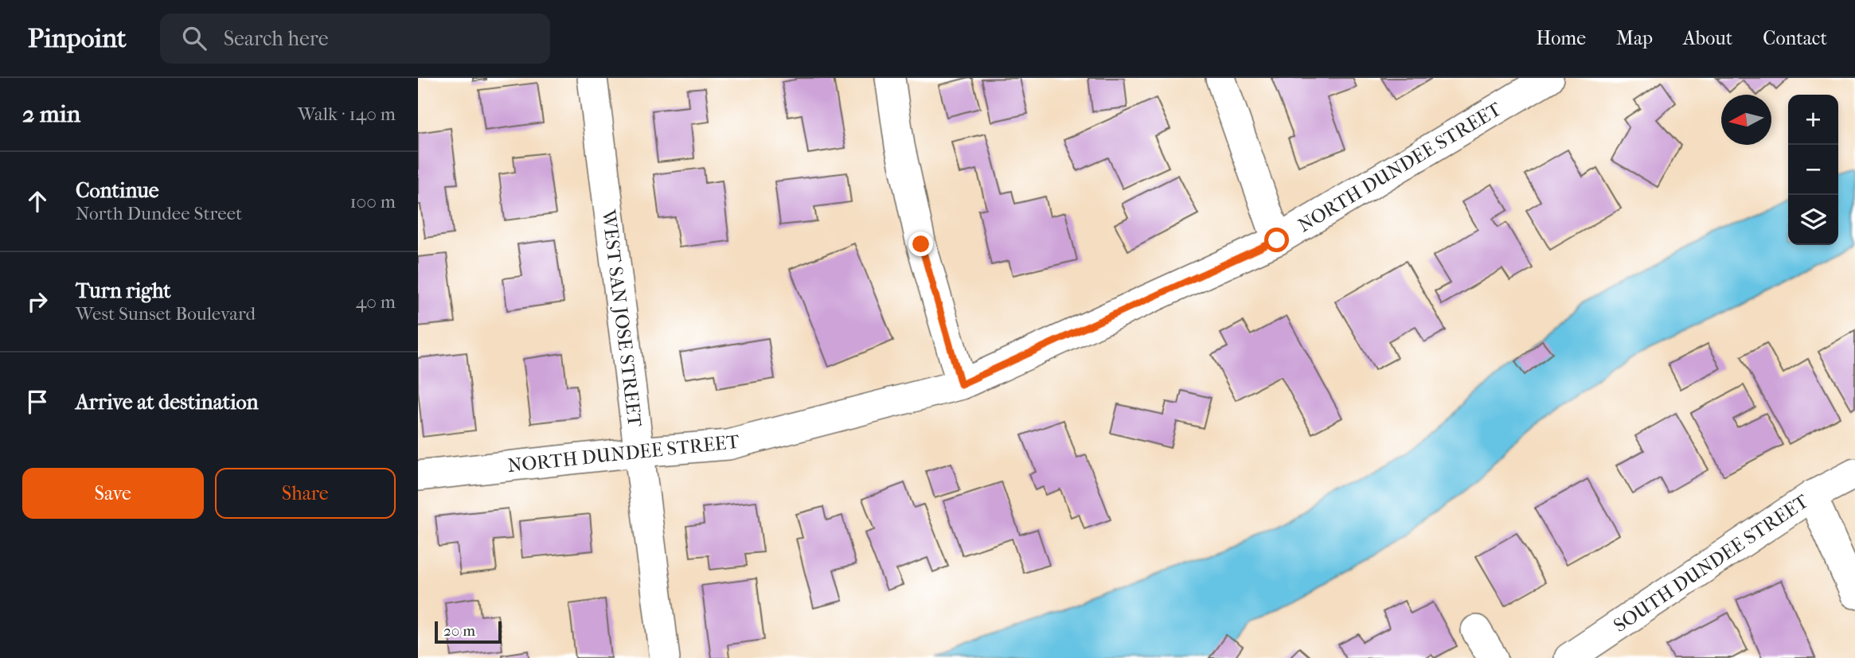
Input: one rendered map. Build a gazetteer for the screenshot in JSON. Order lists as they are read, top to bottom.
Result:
{
  "streets": {
    "street": ["NORTH DUNDEE STREET", "WEST SAN JOSE STREET", "SOUTH DUNDEE STREET"]
  },
  "crossings": [
    ["NORTH DUNDEE STREET", "WEST SAN JOSE STREET"]
  ],
  "scale_bar": "20 m",
  "north": "left",
  "page": {
    "header": "Pinpoint",
    "search": "Search here",
    "nav": [
      "Home",
      "Map",
      "About",
      "Contact"
    ],
    "heading": ["2 min", "Walk · 140 m"],
    "map_buttons": ["+", "−"],
    "list": [
      ["Continue", "North Dundee Street", "100 m"],
      ["Turn right", "West Sunset Boulevard", "40 m"],
      "Arrive at destination"
    ],
    "buttons": ["Save", "Share"],
    "scale": "20 m"
  }
}
